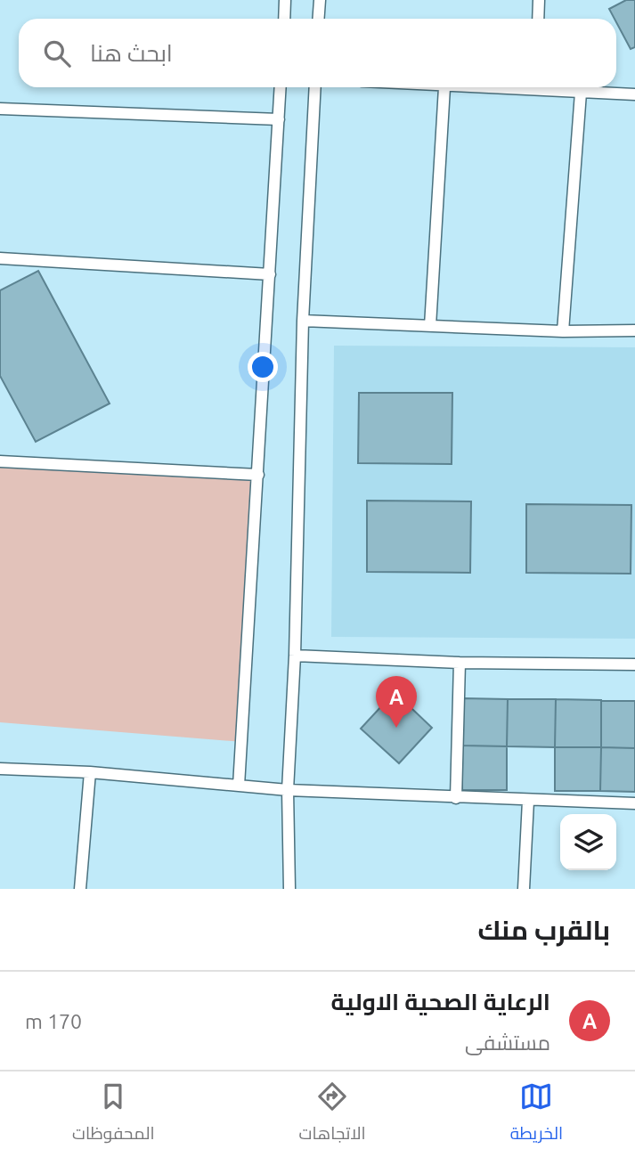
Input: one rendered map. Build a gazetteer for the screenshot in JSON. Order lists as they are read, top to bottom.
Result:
{
  "page": {
    "search": "ابحث هنا",
    "pins": "A",
    "heading": "بالقرب منك",
    "list": [
      {
        "mark": "A",
        "name": "الرعاية الصحية الاولية",
        "note": "مستشفى",
        "value": "170 m"
      }
    ],
    "nav": ["الخريطة", "الاتجاهات", "المحفوظات"]
  }
}
